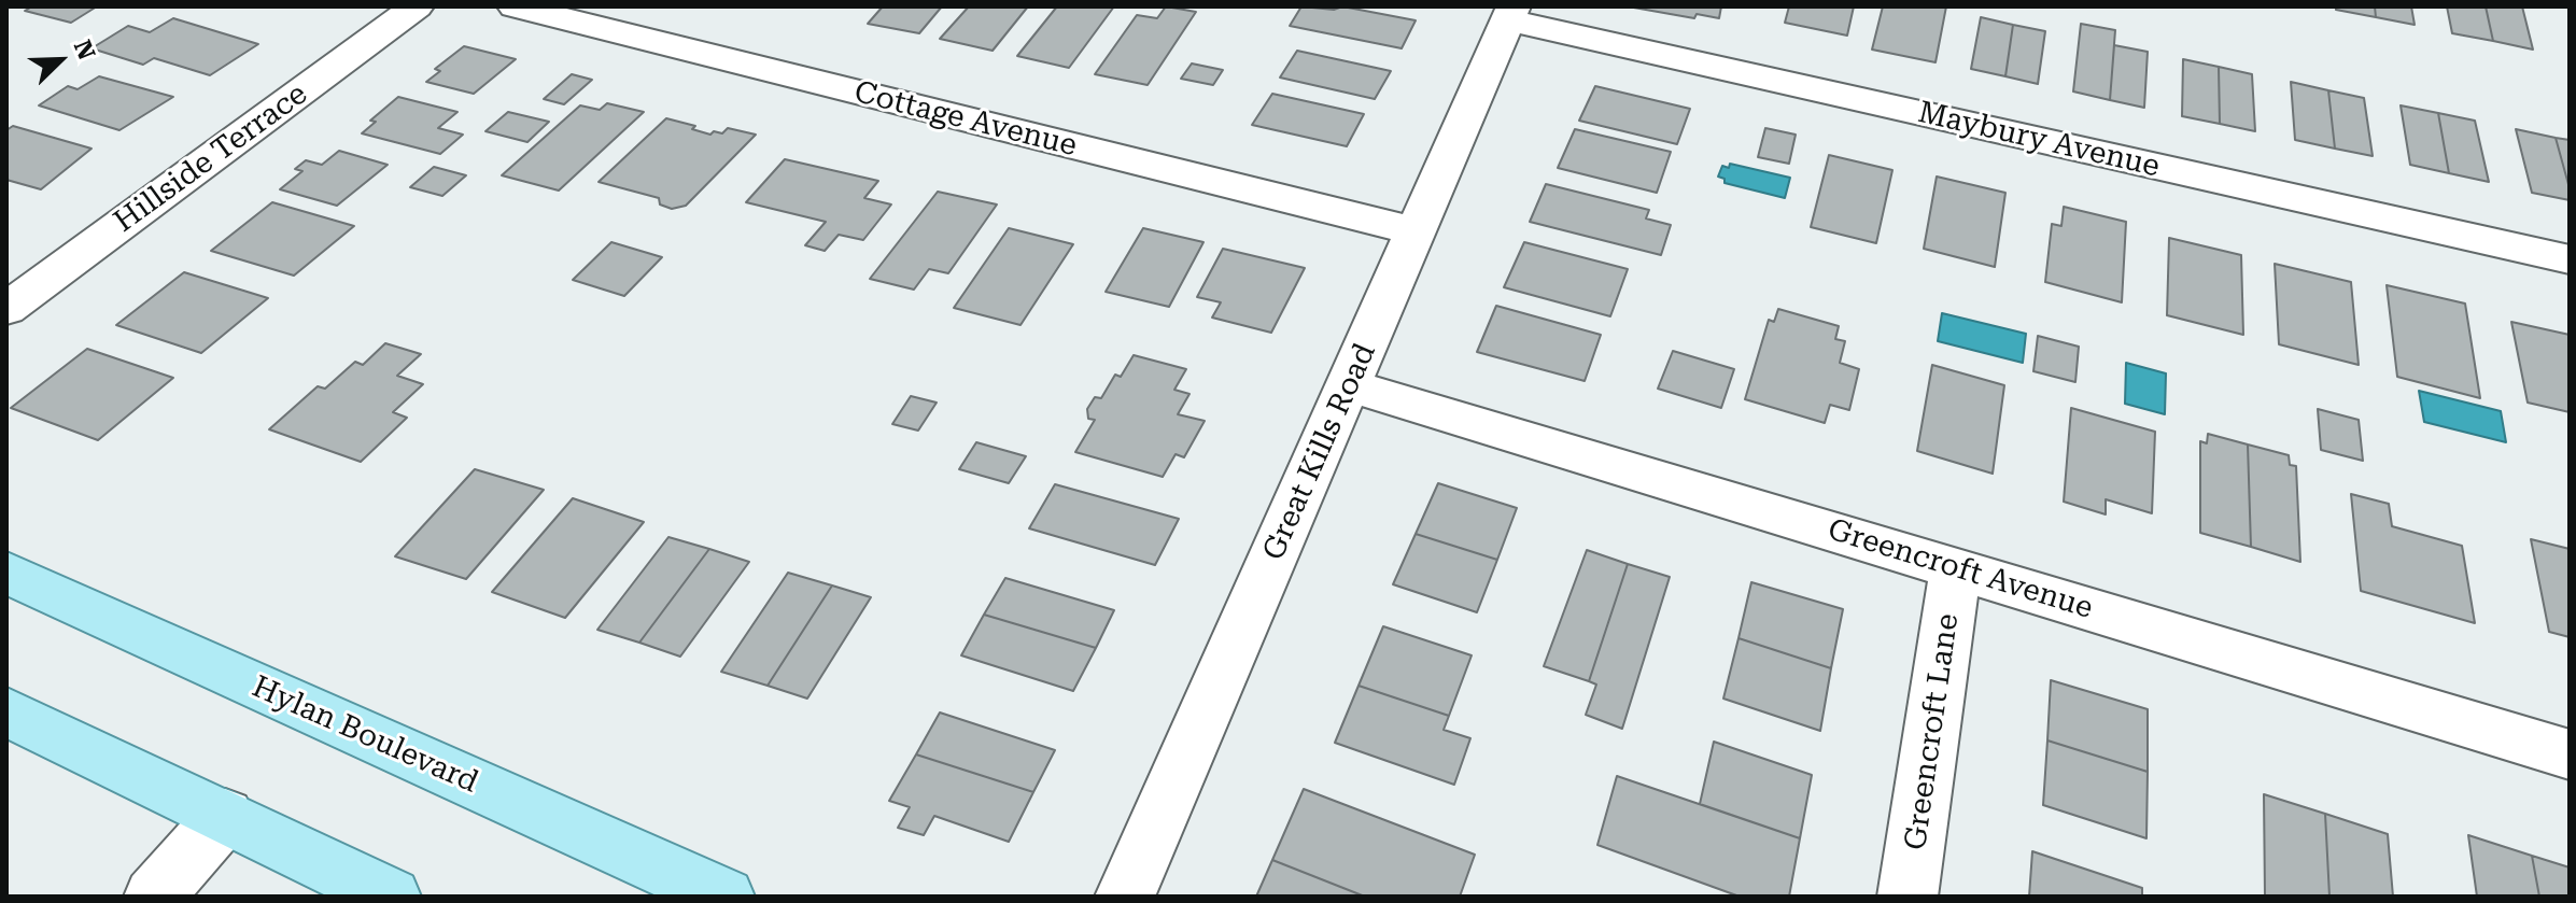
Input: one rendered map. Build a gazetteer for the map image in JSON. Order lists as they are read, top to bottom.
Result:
{
  "streets": {
    "main road": ["Hylan Boulevard"],
    "street": [
      "Cottage Avenue",
      "Maybury Avenue",
      "Hillside Terrace",
      "Great Kills Road",
      "Greencroft Avenue",
      "Greencroft Lane"
    ]
  },
  "crossings": [
    ["Cottage Avenue", "Great Kills Road"],
    ["Maybury Avenue", "Great Kills Road"],
    ["Great Kills Road", "Greencroft Avenue"],
    ["Greencroft Avenue", "Greencroft Lane"]
  ],
  "north": "top right"
}
